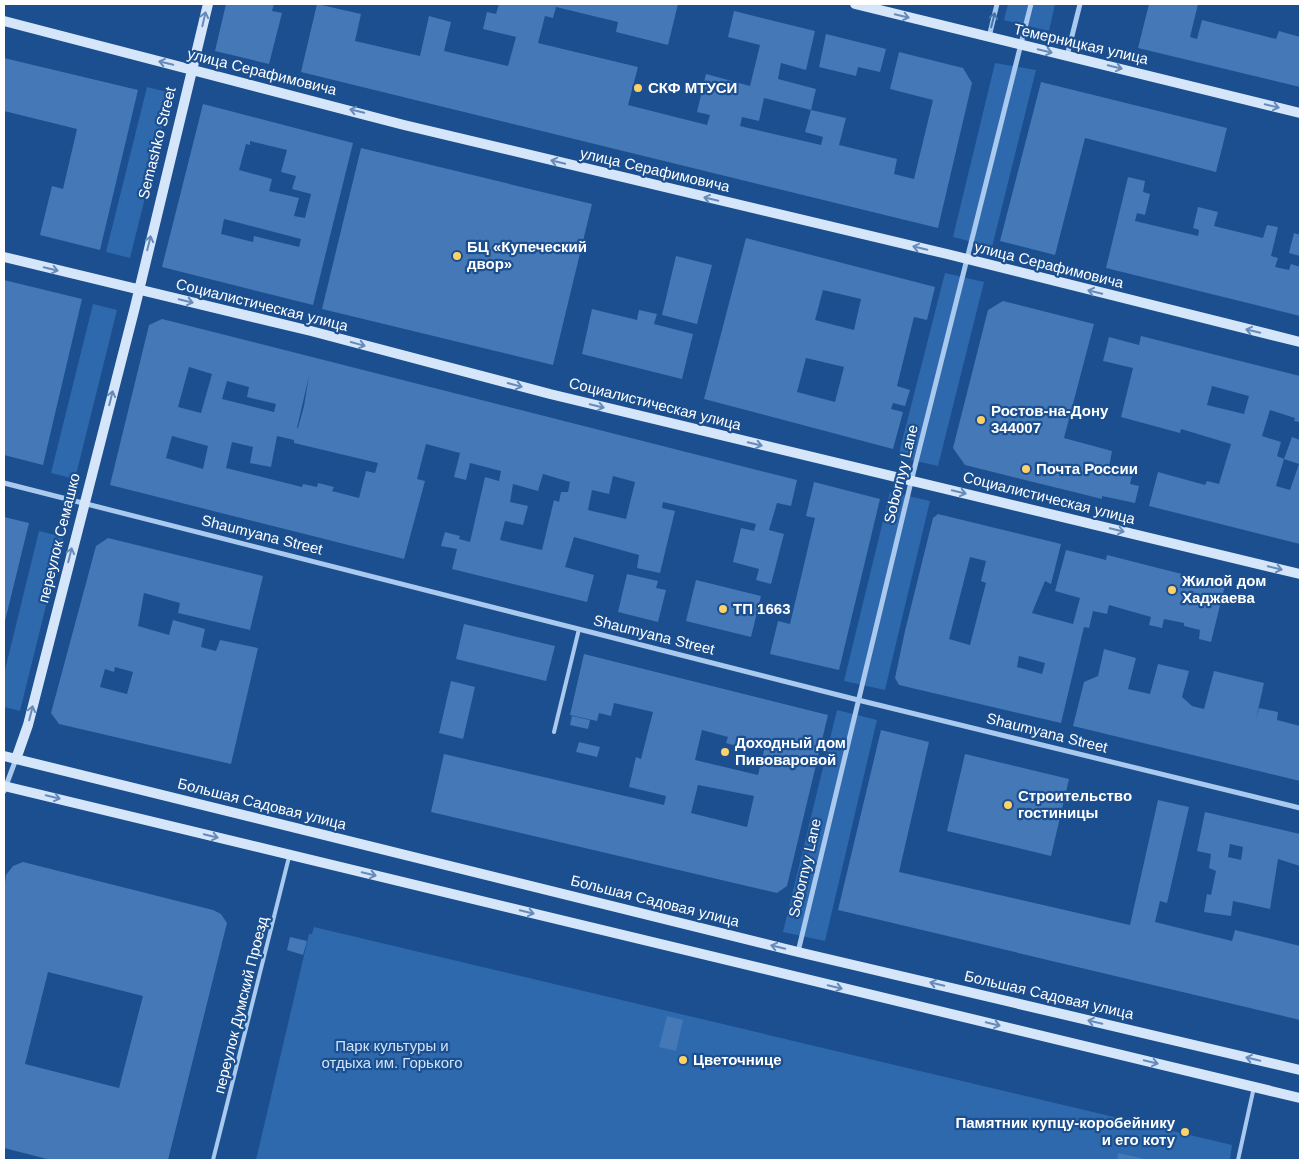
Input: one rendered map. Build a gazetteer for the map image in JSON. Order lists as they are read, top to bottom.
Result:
{
  "streets": {
    "street": [
      "Темерницкая улица",
      "улица Серафимовича",
      "Semashko Street",
      "Социалистическая улица",
      "Sobornyy Lane",
      "Shaumyana Street",
      "переулок Семашко",
      "Большая Садовая улица"
    ],
    "lane": ["переулок Думский Проезд"]
  },
  "crossings": [
    ["Темерницкая улица", "Sobornyy Lane"],
    ["улица Серафимовича", "Semashko Street"],
    ["улица Серафимовича", "Sobornyy Lane"],
    ["Semashko Street", "Социалистическая улица"],
    ["Semashko Street", "переулок Семашко"],
    ["Социалистическая улица", "Sobornyy Lane"],
    ["Социалистическая улица", "переулок Семашко"],
    ["Sobornyy Lane", "Shaumyana Street"],
    ["Sobornyy Lane", "Большая Садовая улица"],
    ["Shaumyana Street", "переулок Семашко"],
    ["переулок Семашко", "Большая Садовая улица"]
  ],
  "one_way": [
    "Темерницкая улица",
    "улица Серафимовича",
    "Semashko Street",
    "Социалистическая улица",
    "переулок Семашко"
  ],
  "parks": ["Парк культуры и отдыха им. Горького"],
  "places": [
    "СКФ МТУСИ",
    "БЦ «Купеческий двор»",
    "Ростов-на-Дону 344007",
    "Почта России",
    "Жилой дом Хаджаева",
    "ТП 1663",
    "Доходный дом Пивоваровой",
    "Строительство гостиницы",
    "Цветочнице",
    "Памятник купцу-коробейнику и его коту"
  ]
}
